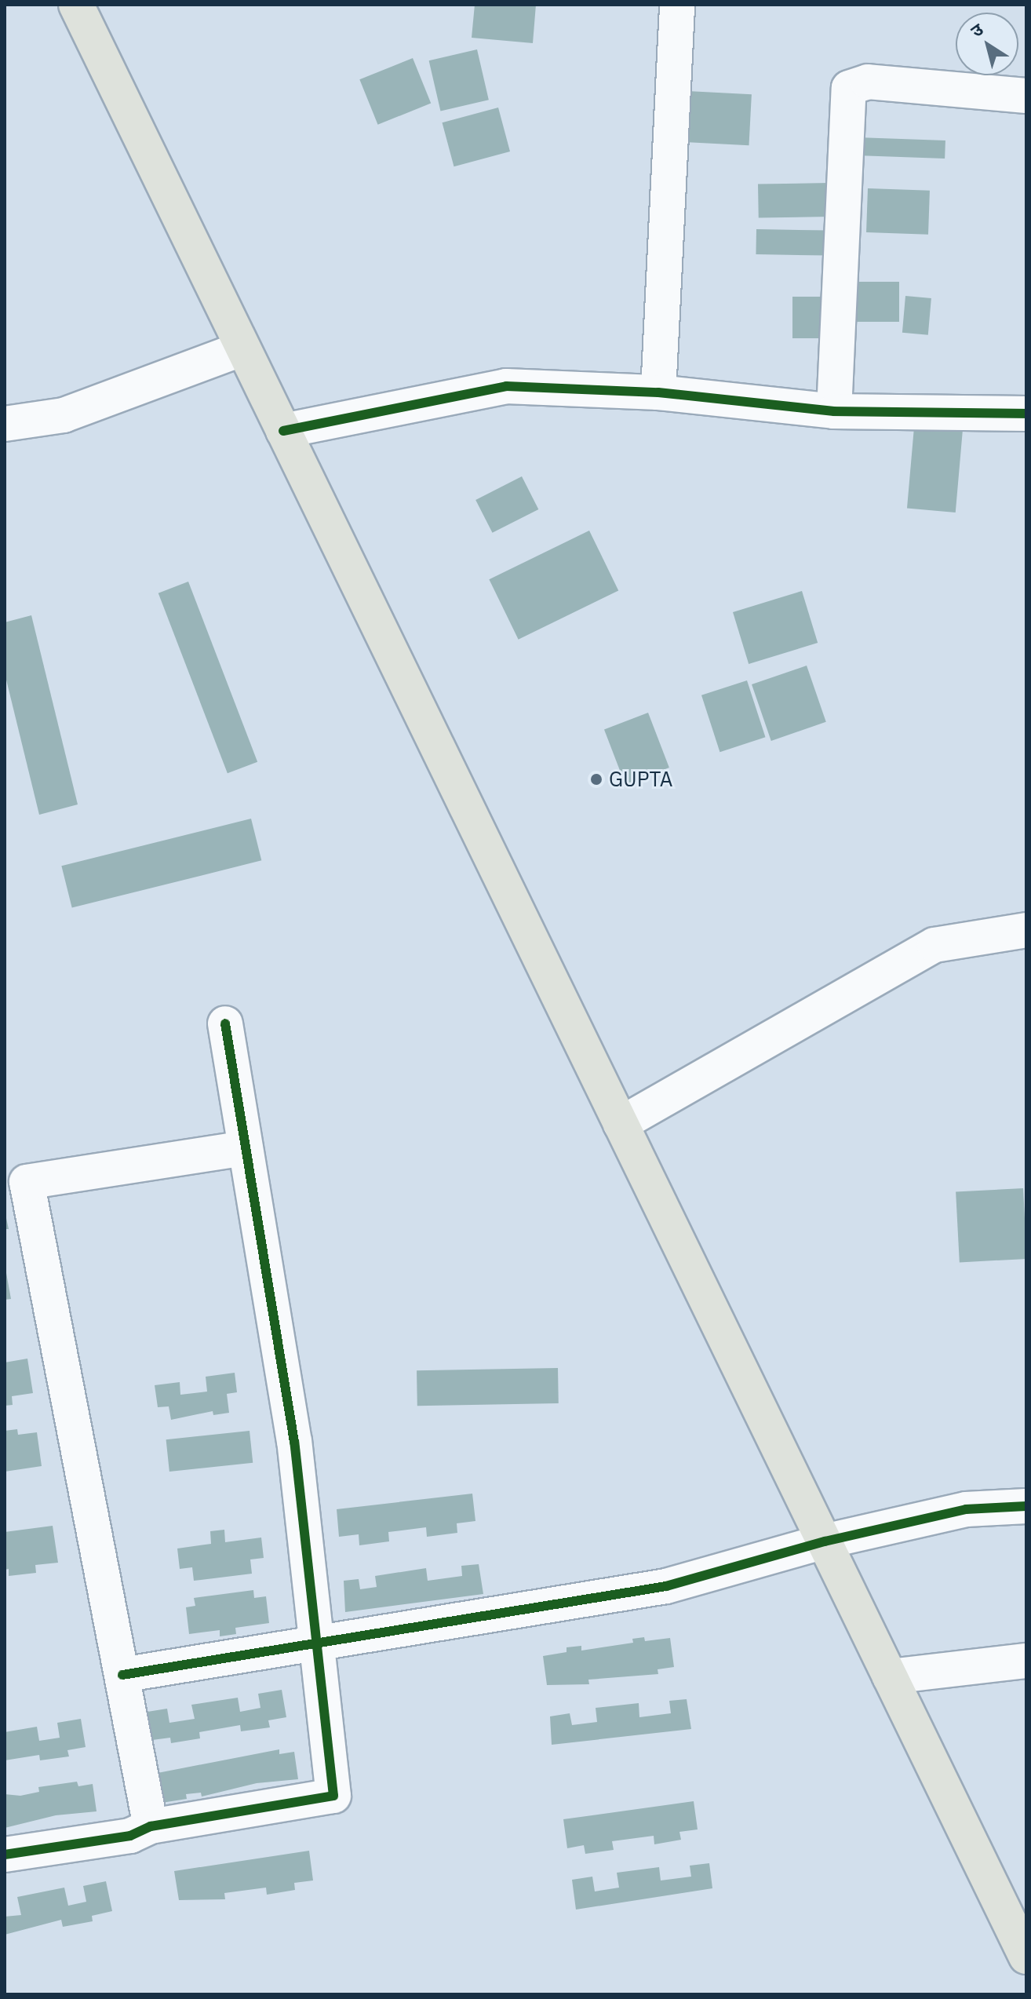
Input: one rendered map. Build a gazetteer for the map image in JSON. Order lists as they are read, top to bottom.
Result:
{
  "places": ["GUPTA"],
  "north": "top left"
}
